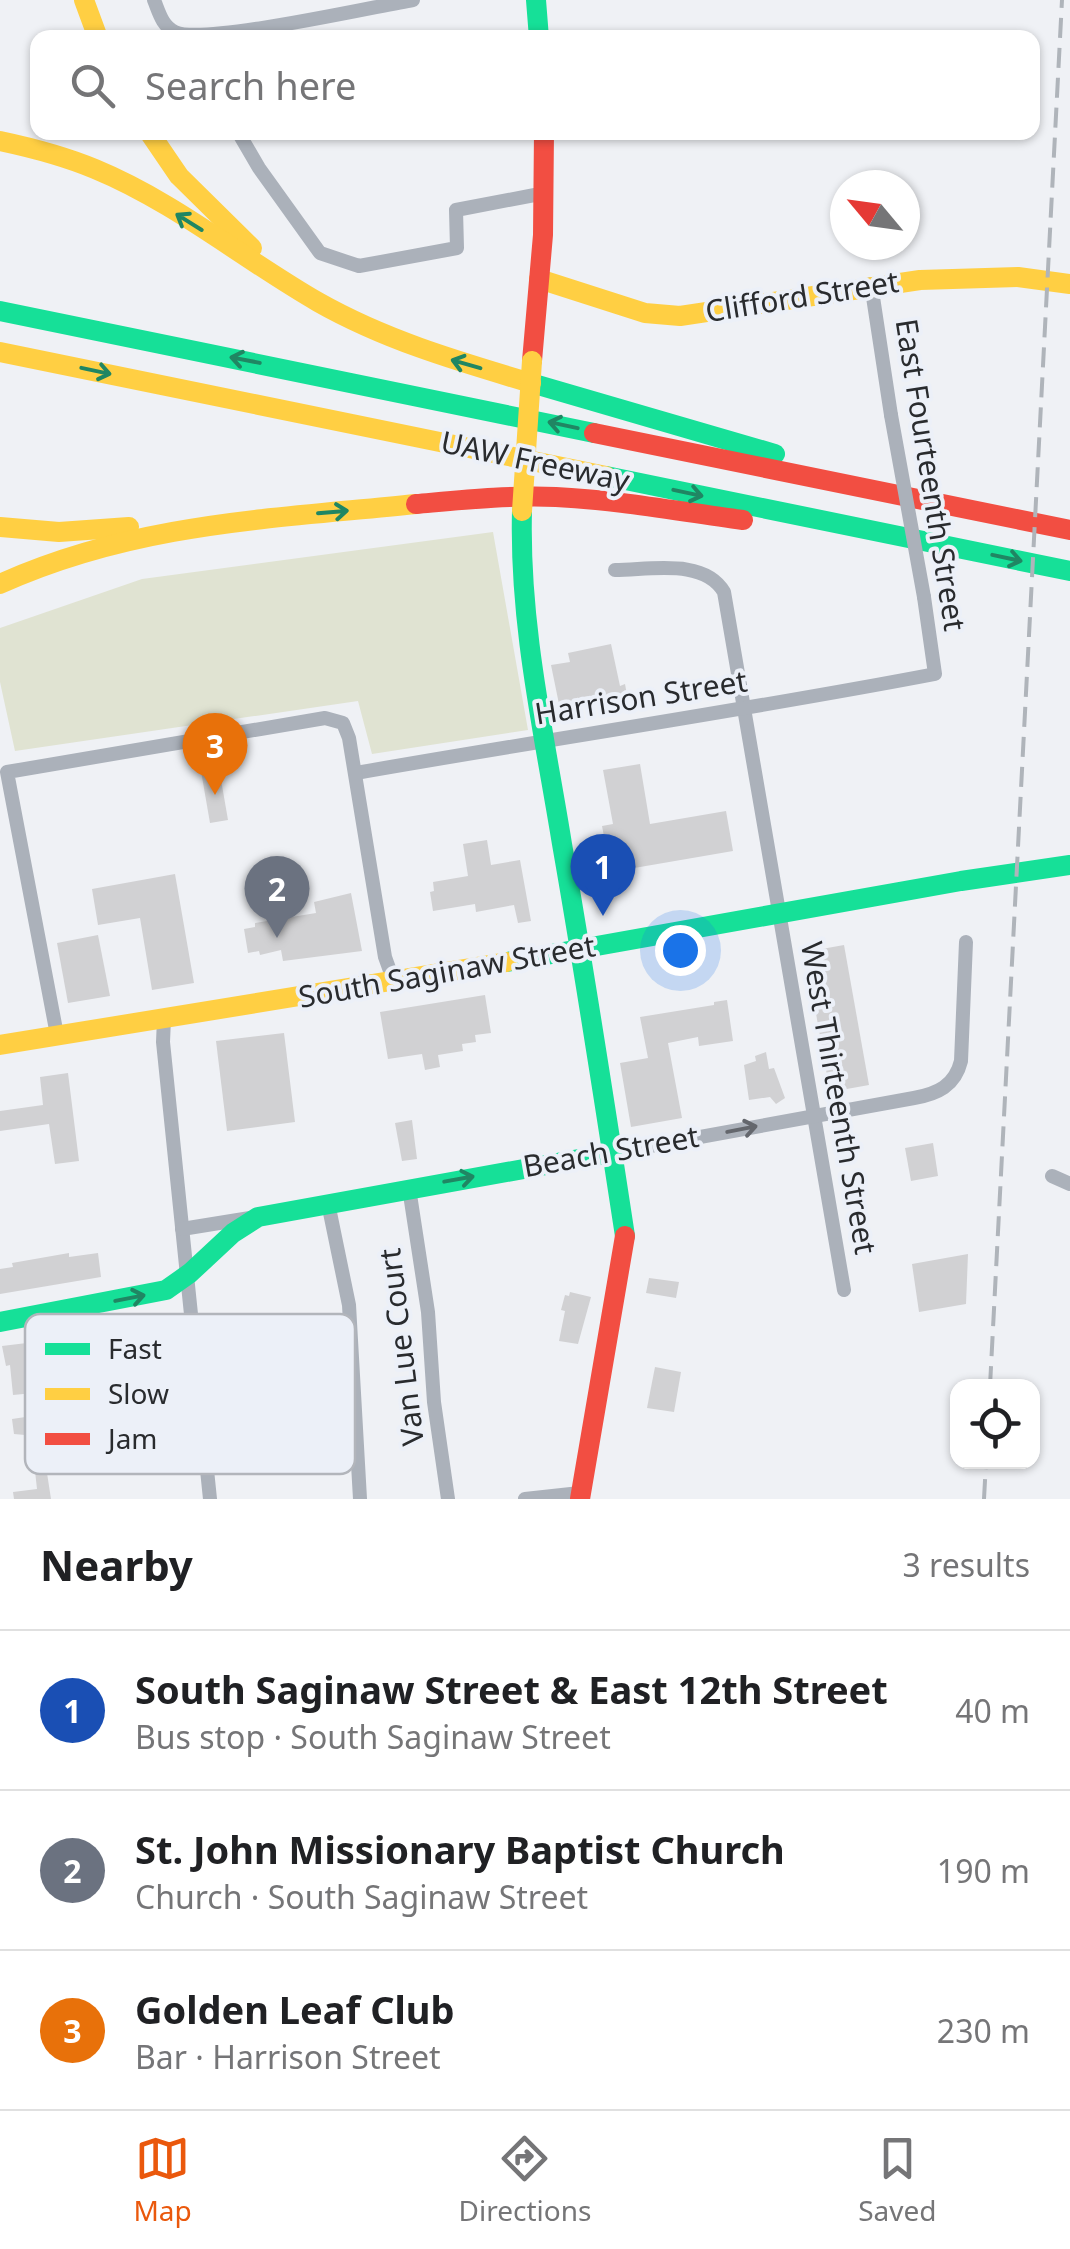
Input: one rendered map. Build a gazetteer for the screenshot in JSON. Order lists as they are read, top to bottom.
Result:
{
  "streets": {
    "main road": [
      "Clifford Street",
      "UAW Freeway",
      "South Saginaw Street",
      "Beach Street"
    ],
    "street": [
      "East Fourteenth Street",
      "Harrison Street",
      "West Thirteenth Street",
      "Van Lue Court"
    ]
  },
  "crossings": [
    ["Clifford Street", "East Fourteenth Street"],
    ["East Fourteenth Street", "Harrison Street"],
    ["Harrison Street", "West Thirteenth Street"],
    ["South Saginaw Street", "West Thirteenth Street"],
    ["West Thirteenth Street", "Beach Street"],
    ["Beach Street", "Van Lue Court"]
  ],
  "one_way": ["Beach Street"],
  "legend": ["Fast", "Slow", "Jam"],
  "north": "top left",
  "page": {
    "search": "Search here",
    "pins": ["3", "1", "2"],
    "heading": ["Nearby", "3 results"],
    "list": [
      {
        "mark": "1",
        "name": "South Saginaw Street & East 12th Street",
        "note": "Bus stop · South Saginaw Street",
        "value": "40 m"
      },
      {
        "mark": "2",
        "name": "St. John Missionary Baptist Church",
        "note": "Church · South Saginaw Street",
        "value": "190 m"
      },
      {
        "mark": "3",
        "name": "Golden Leaf Club",
        "note": "Bar · Harrison Street",
        "value": "230 m"
      }
    ],
    "nav": ["Map", "Directions", "Saved"]
  }
}
